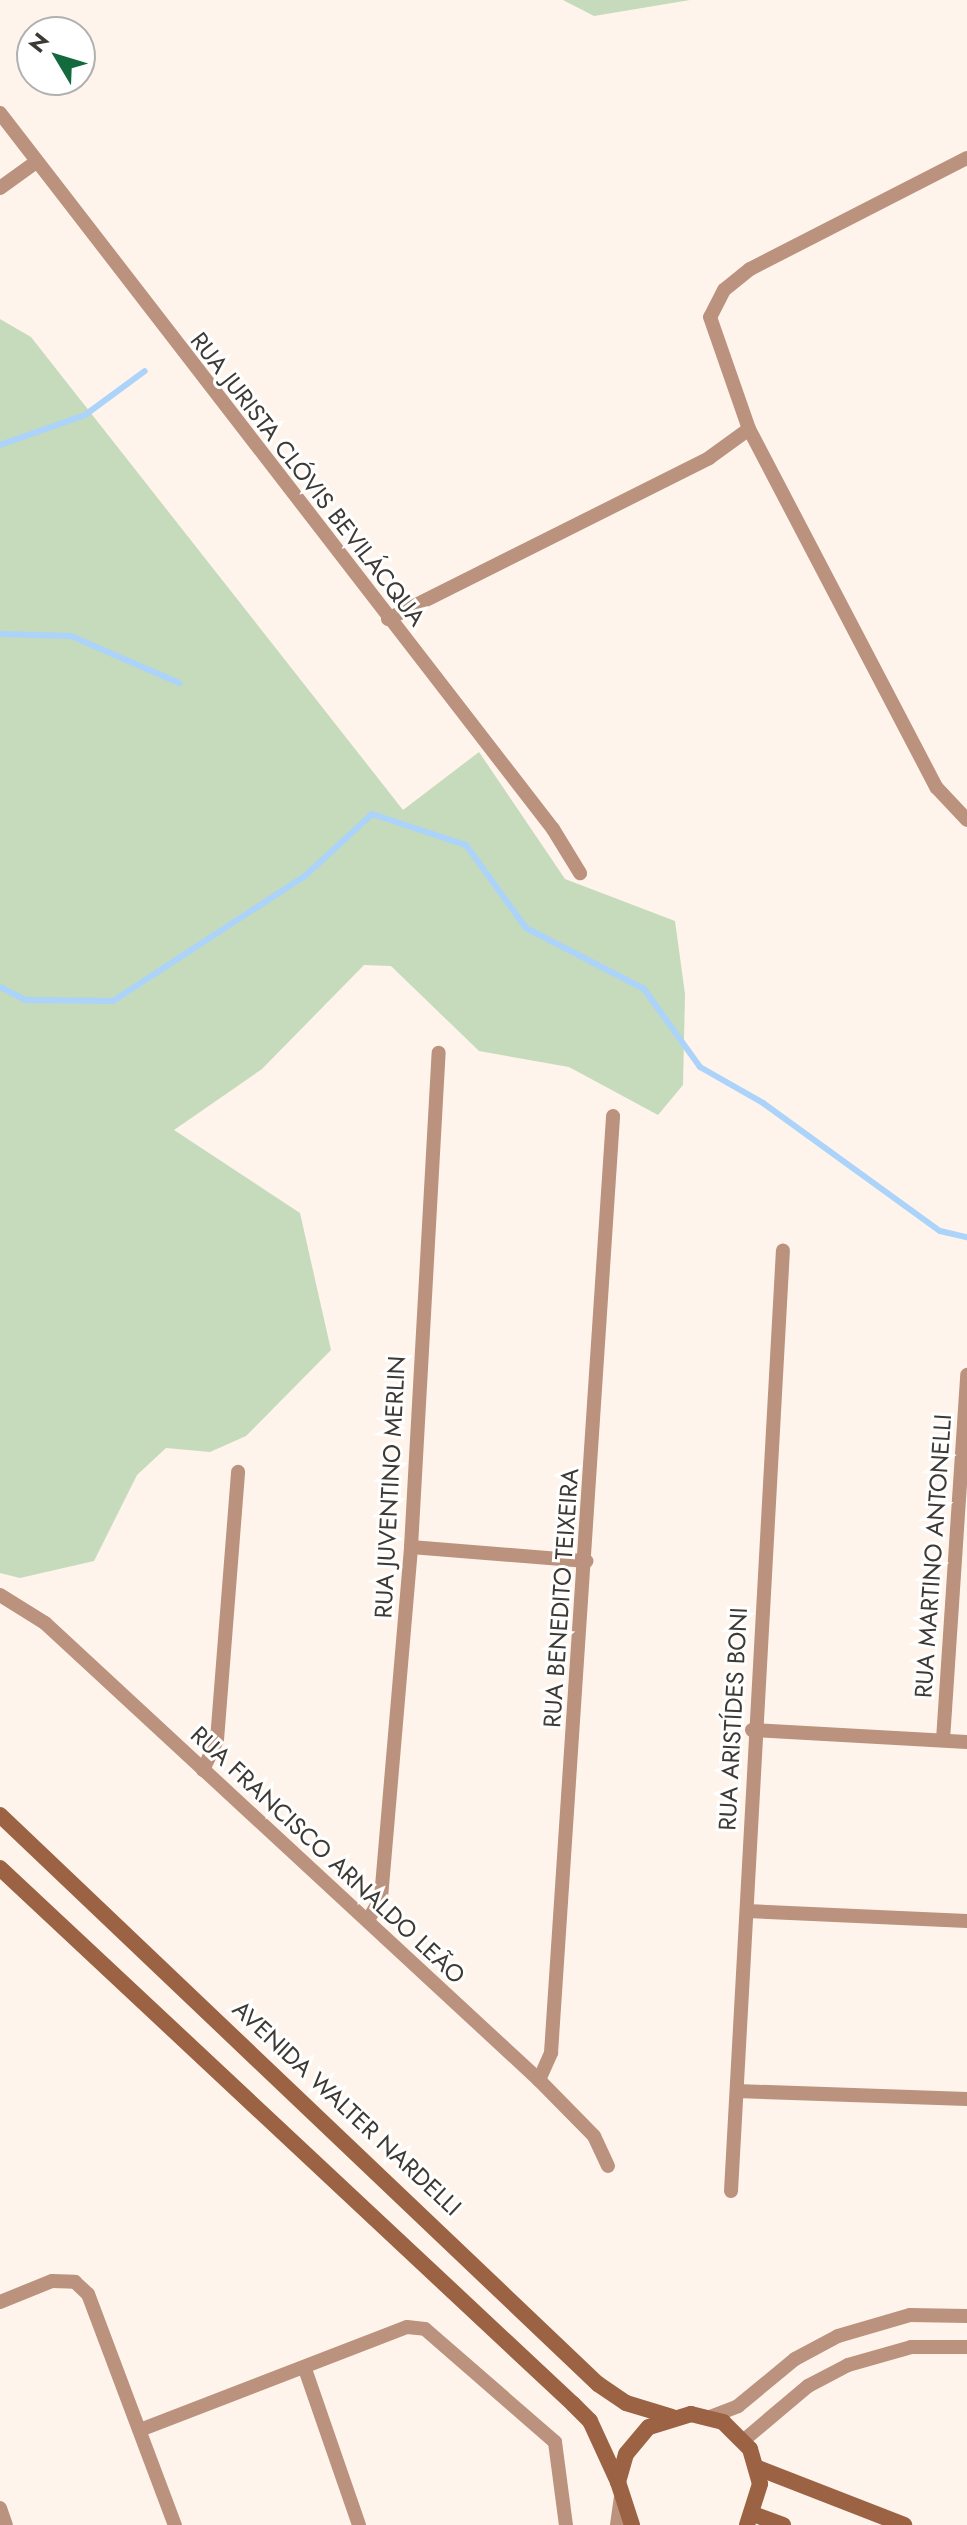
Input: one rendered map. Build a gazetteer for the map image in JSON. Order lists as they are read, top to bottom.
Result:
{
  "streets": {
    "street": [
      "RUA JURISTA CLÓVIS BEVILÁCQUA",
      "RUA JUVENTINO MERLIN",
      "RUA MARTINO ANTONELLI",
      "RUA BENEDITO TEIXEIRA",
      "RUA ARISTÍDES BONI",
      "RUA FRANCISCO ARNALDO LEÃO",
      "AVENIDA WALTER NARDELLI"
    ]
  },
  "crossings": [
    ["RUA JUVENTINO MERLIN", "RUA FRANCISCO ARNALDO LEÃO"],
    ["RUA BENEDITO TEIXEIRA", "RUA FRANCISCO ARNALDO LEÃO"]
  ],
  "north": "top left"
}
